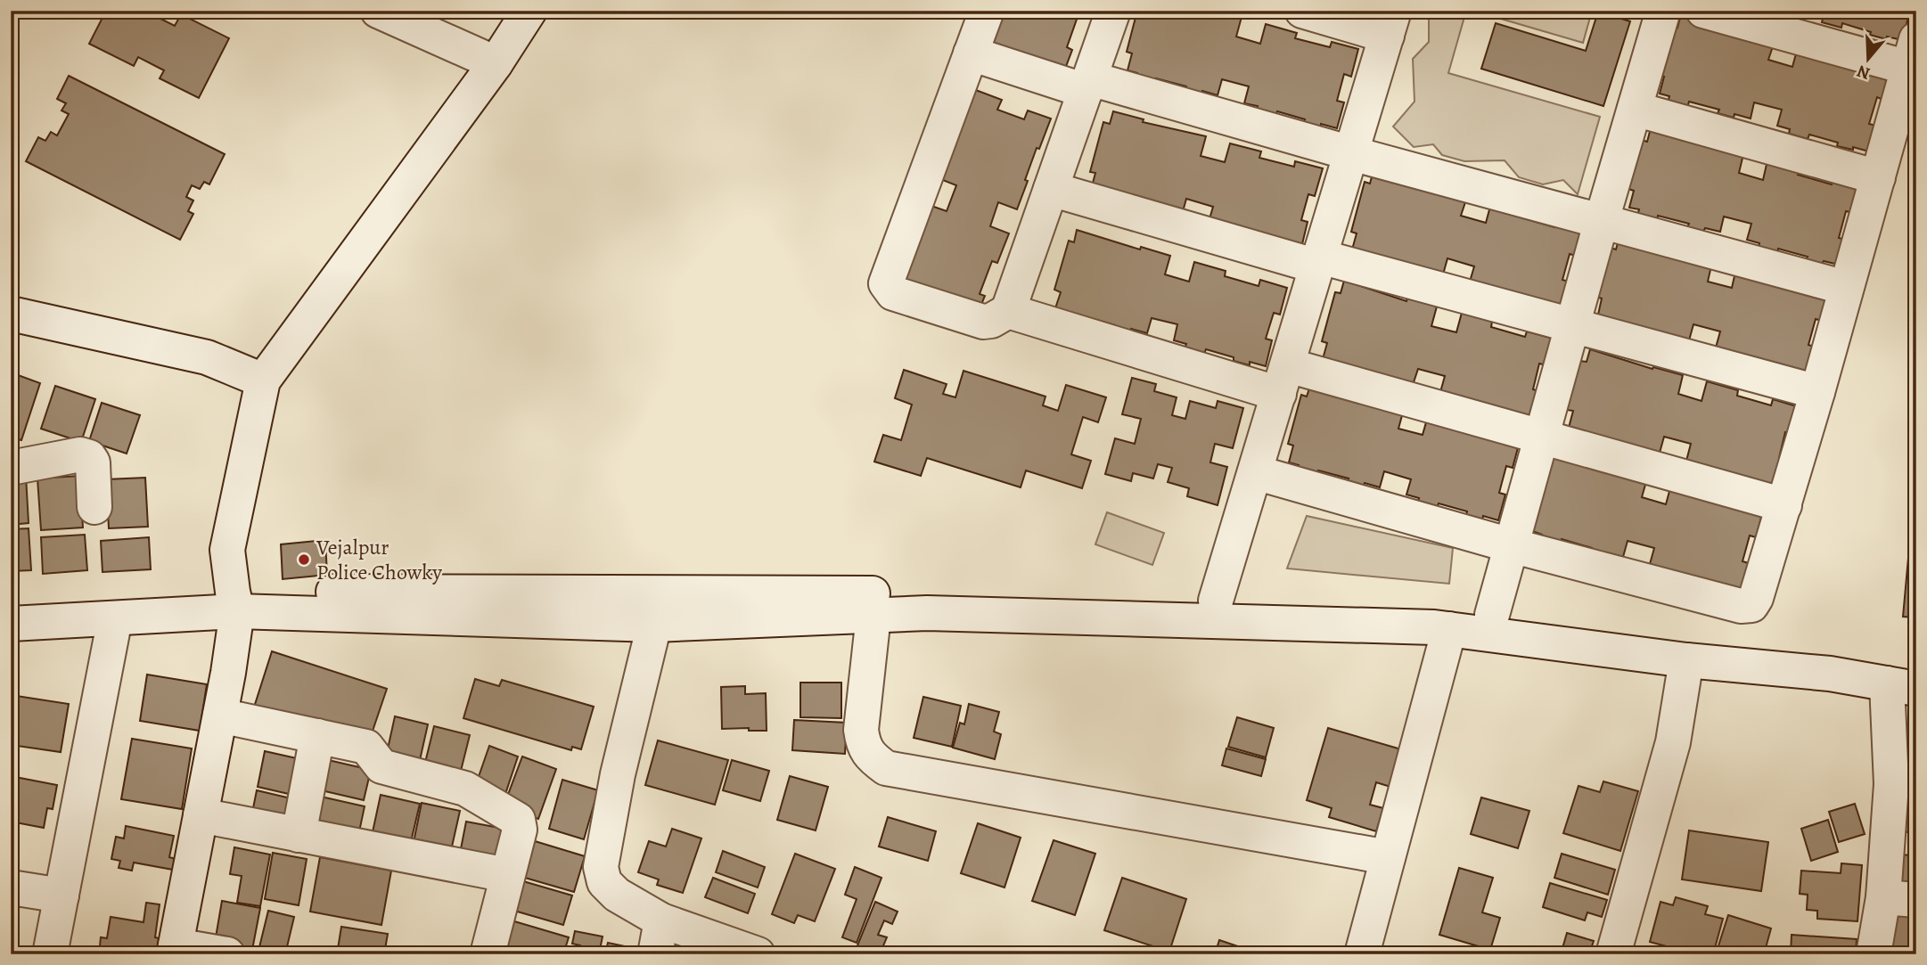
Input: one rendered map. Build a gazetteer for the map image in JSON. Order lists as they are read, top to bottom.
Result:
{
  "places": ["Vejalpur Police Chowky"],
  "north": "bottom"
}
